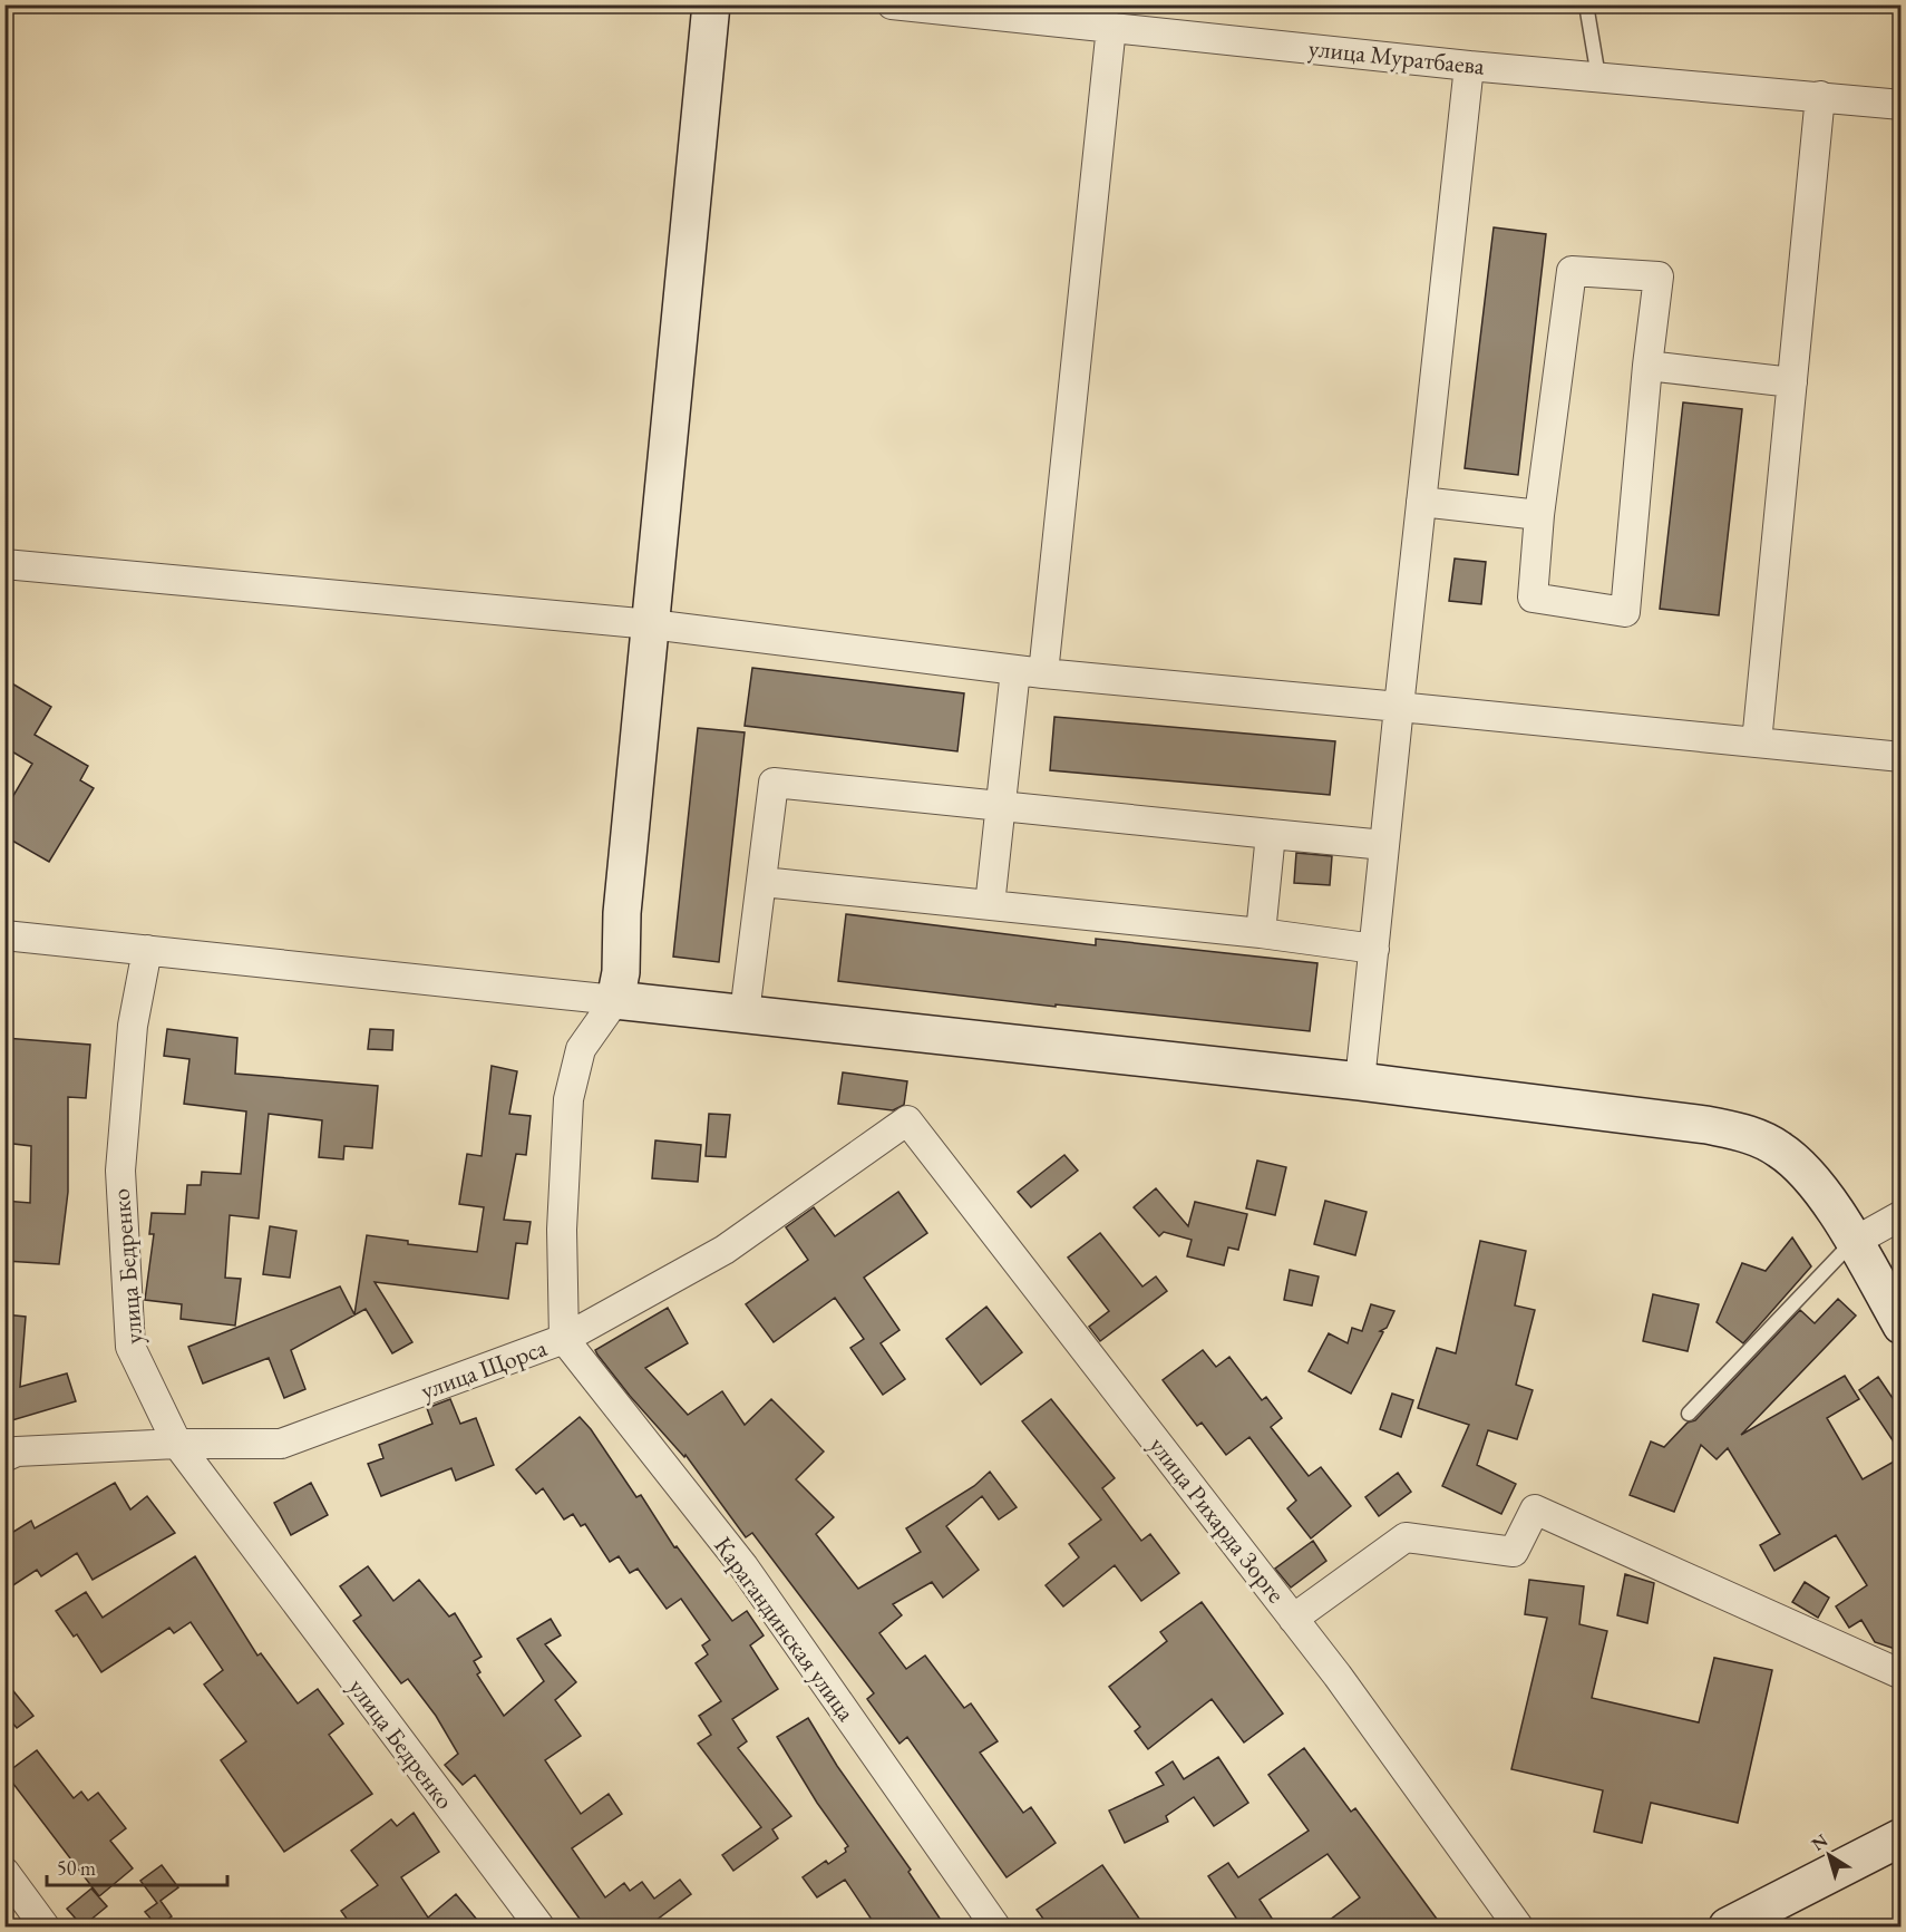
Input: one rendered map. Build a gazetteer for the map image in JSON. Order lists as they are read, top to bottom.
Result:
{
  "streets": {
    "street": [
      "улица Муратбаева",
      "улица Бедренко",
      "улица Щорса",
      "улица Рихарда Зорге",
      "Карагандинская улица"
    ]
  },
  "crossings": [
    ["улица Бедренко", "улица Щорса"],
    ["улица Щорса", "улица Рихарда Зорге"],
    ["улица Щорса", "Карагандинская улица"]
  ],
  "scale_bar": "50 m",
  "north": "top left"
}
